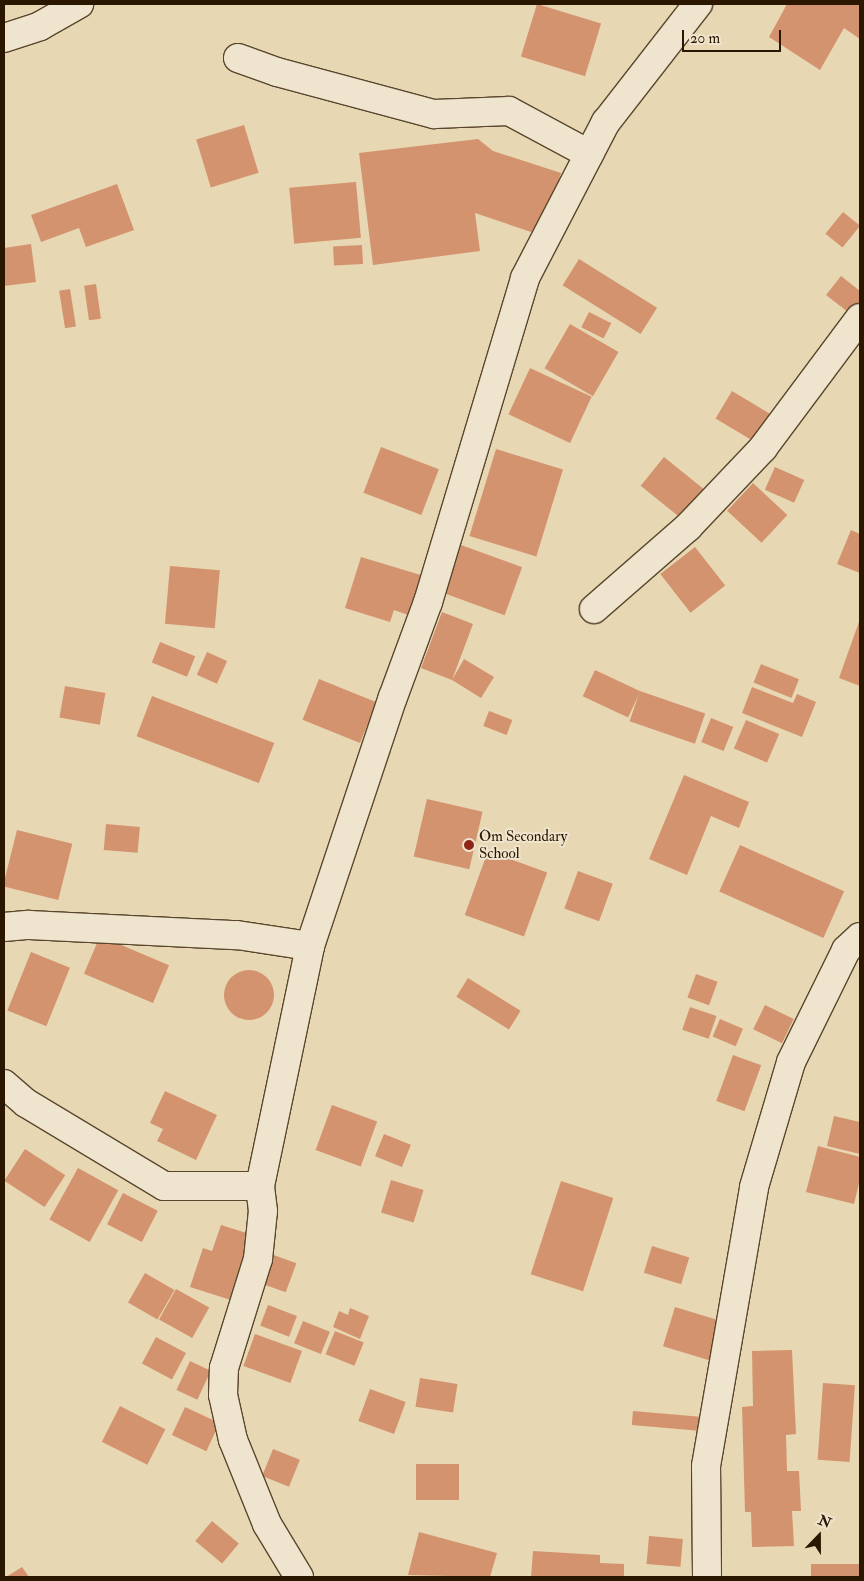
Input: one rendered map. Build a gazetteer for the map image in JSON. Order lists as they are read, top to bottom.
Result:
{
  "places": ["Om Secondary School"],
  "scale_bar": "20 m",
  "north": "top"
}
